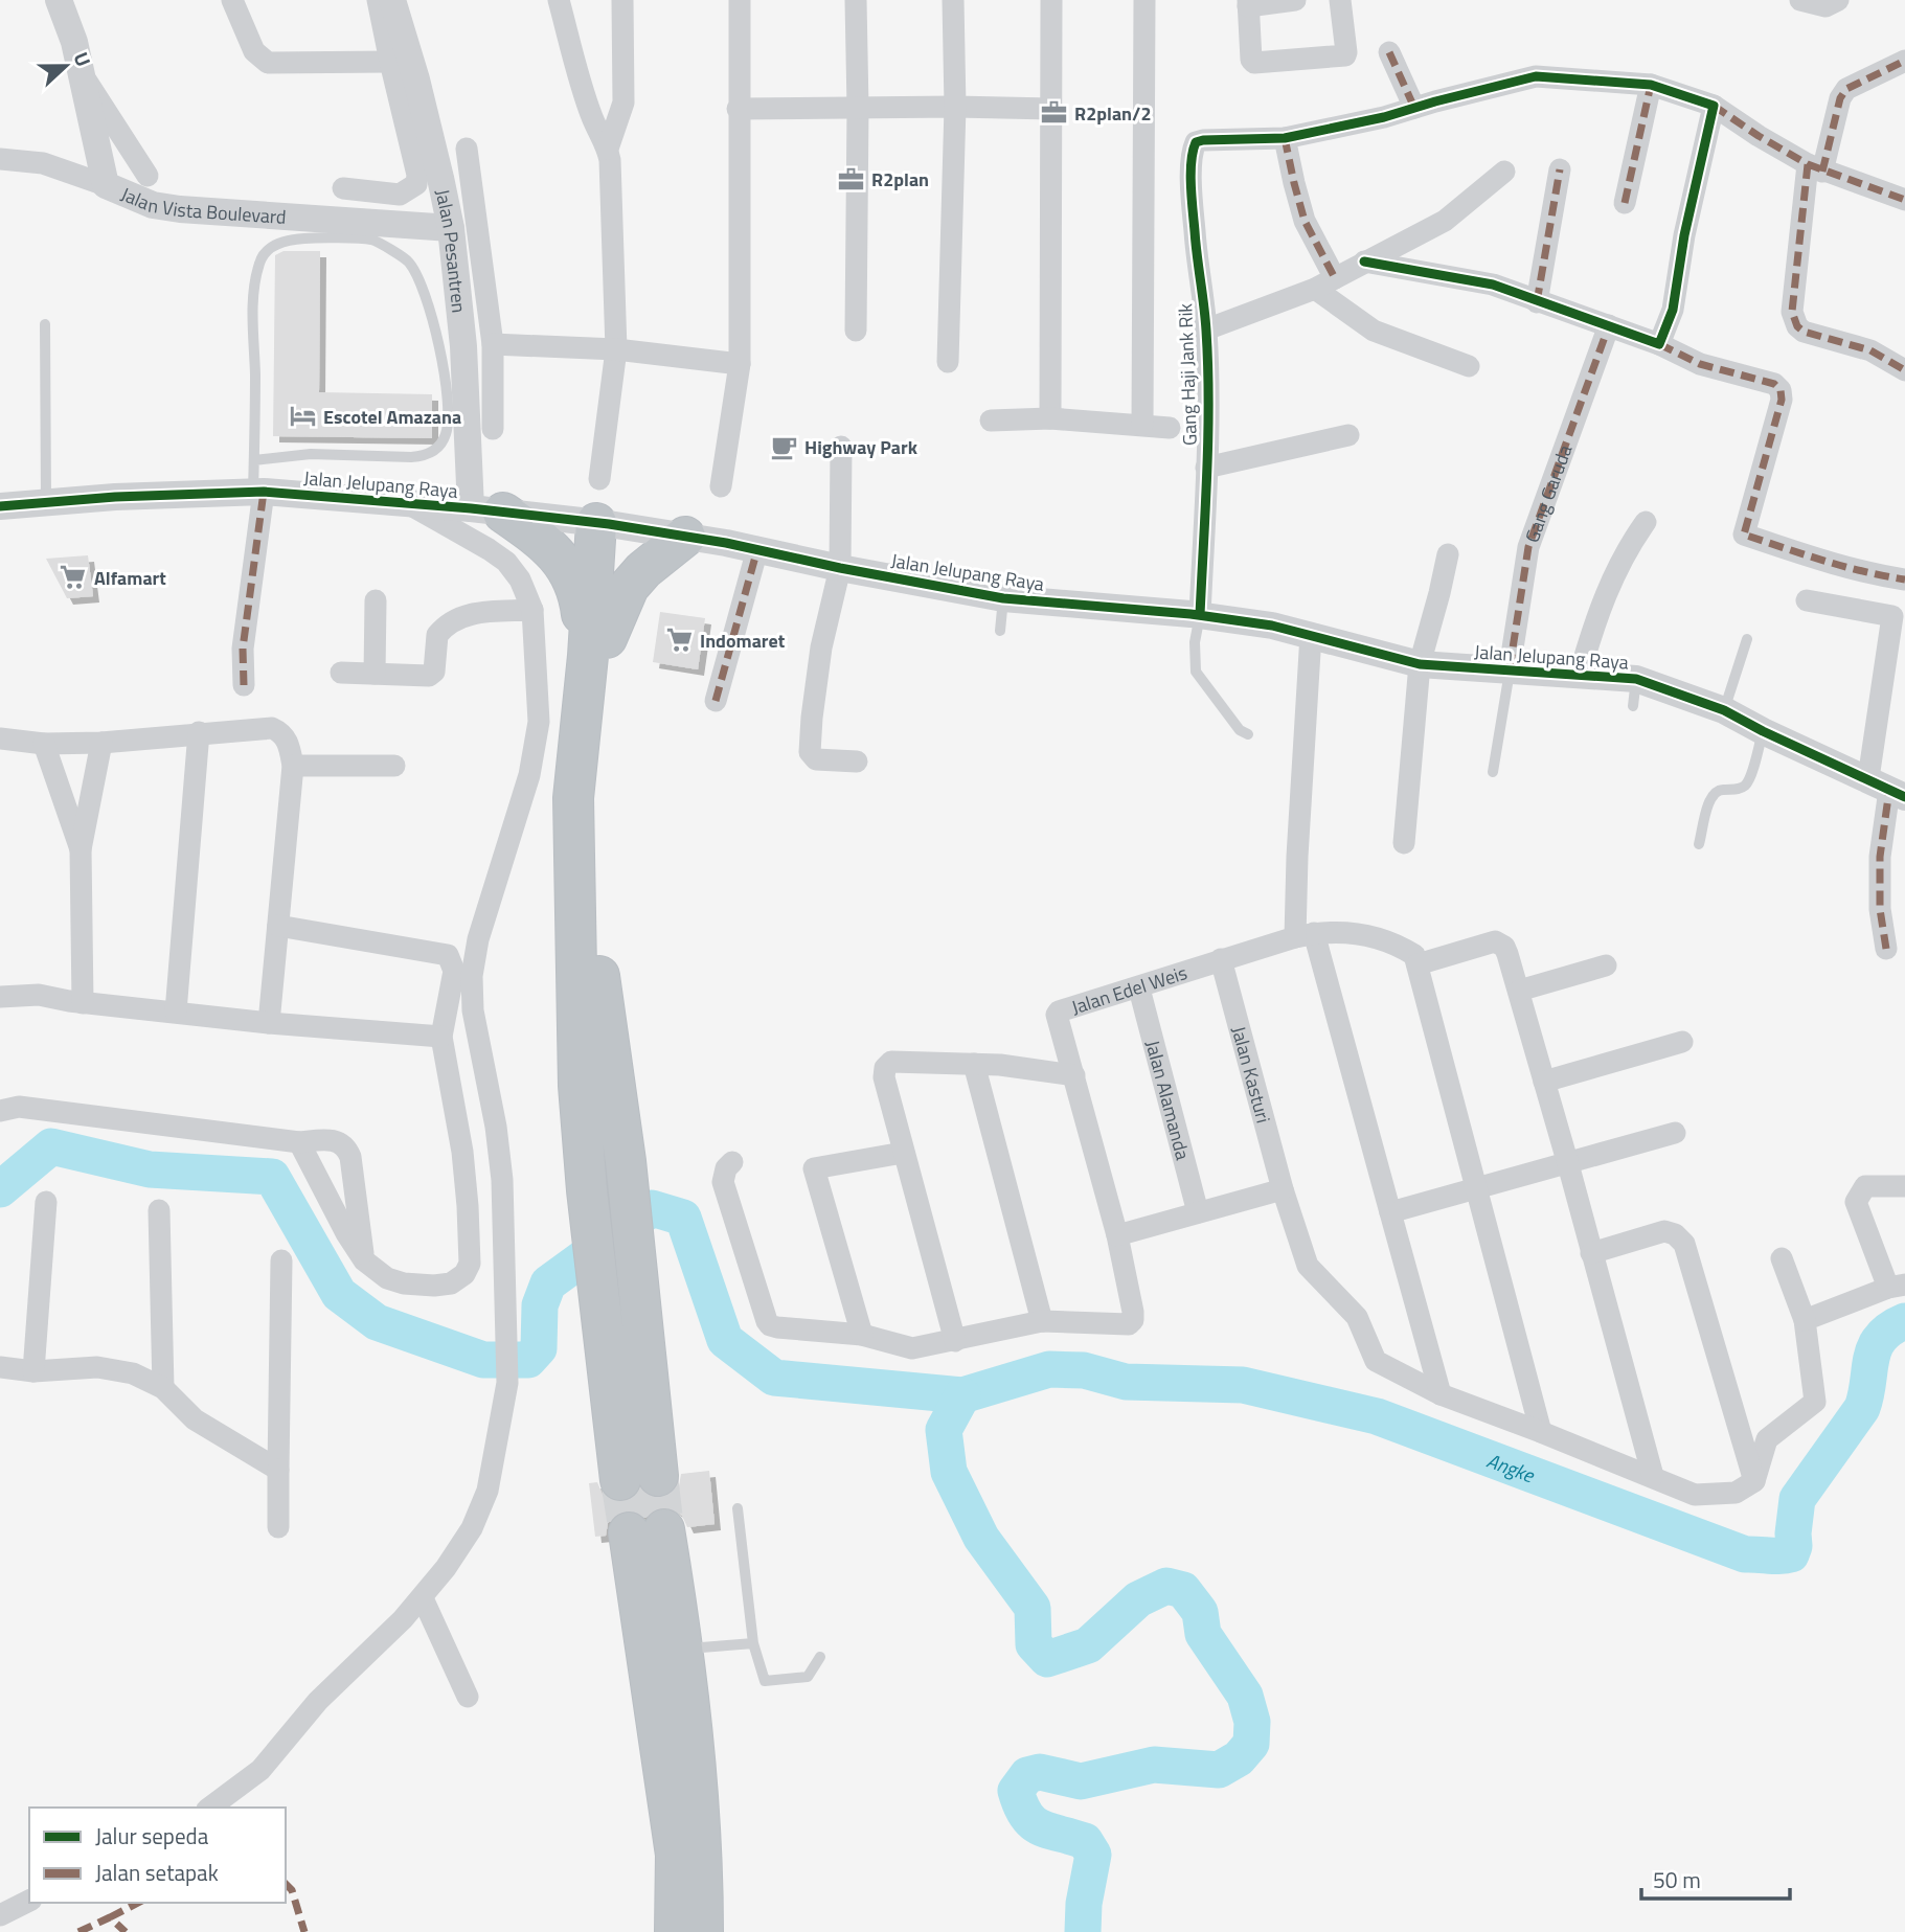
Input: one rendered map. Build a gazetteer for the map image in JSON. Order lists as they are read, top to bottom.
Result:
{
  "streets": {
    "street": [
      "Jalan Vista Boulevard",
      "Jalan Pesantren",
      "Gang Haji Jank Rik",
      "Jalan Jelupang Raya",
      "Gang Garuda",
      "Jalan Edel Weis",
      "Jalan Kasturi",
      "Jalan Alamanda"
    ]
  },
  "crossings": [
    ["Jalan Vista Boulevard", "Jalan Pesantren"],
    ["Jalan Pesantren", "Jalan Jelupang Raya"],
    ["Gang Haji Jank Rik", "Jalan Jelupang Raya"],
    ["Jalan Jelupang Raya", "Gang Garuda"],
    ["Jalan Edel Weis", "Jalan Kasturi"],
    ["Jalan Edel Weis", "Jalan Alamanda"]
  ],
  "water": ["Angke"],
  "places": {
    "office": ["R2plan/2", "R2plan"],
    "hotel": ["Escotel Amazana"],
    "cafe": ["Highway Park"],
    "supermarket": ["Alfamart", "Indomaret"]
  },
  "legend": ["Jalur sepeda", "Jalan setapak"],
  "scale_bar": "50 m",
  "north": "right"
}
